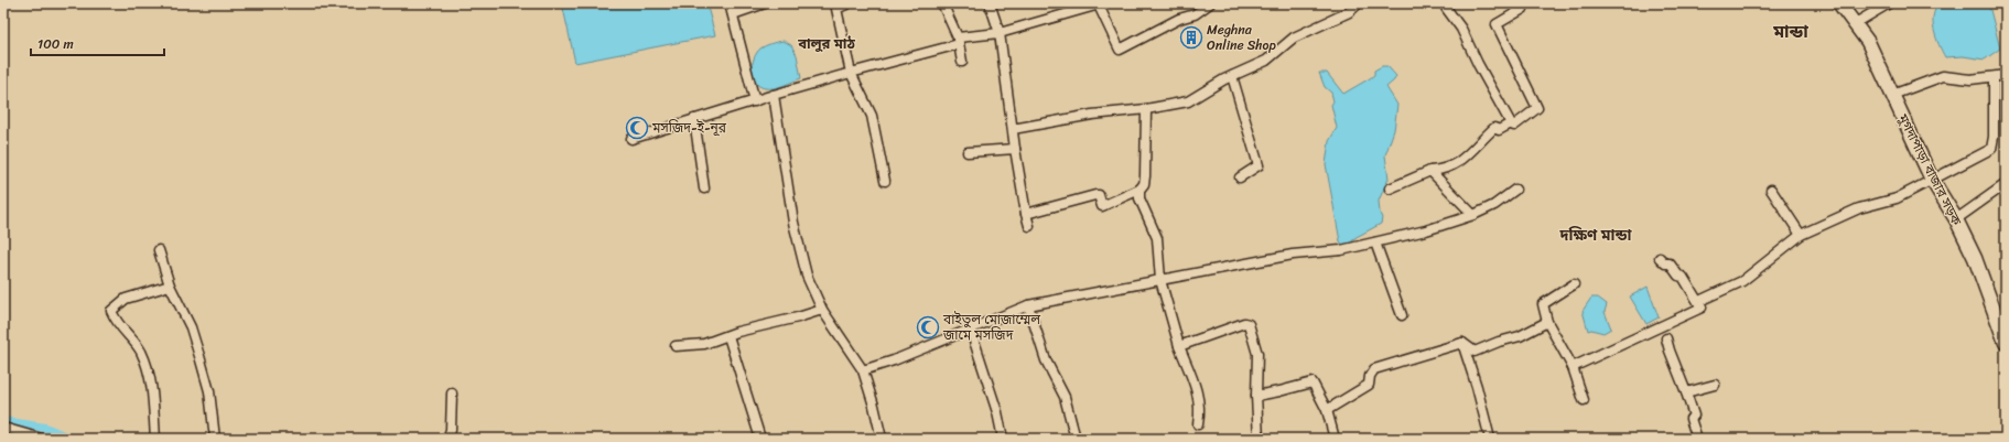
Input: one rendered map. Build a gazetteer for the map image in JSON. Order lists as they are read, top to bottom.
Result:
{
  "streets": {
    "street": ["মুগদাপাড়া বাজার সড়ক"]
  },
  "districts": ["মান্ডা", "বালুর মাঠ", "দক্ষিণ মান্ডা"],
  "places": {
    "building": ["Meghna Online Shop"],
    "mosque": ["মসজিদ-ই-নূর", "বাইতুল মোজাম্মেল জামে মসজিদ"]
  },
  "scale_bar": "100 m"
}
